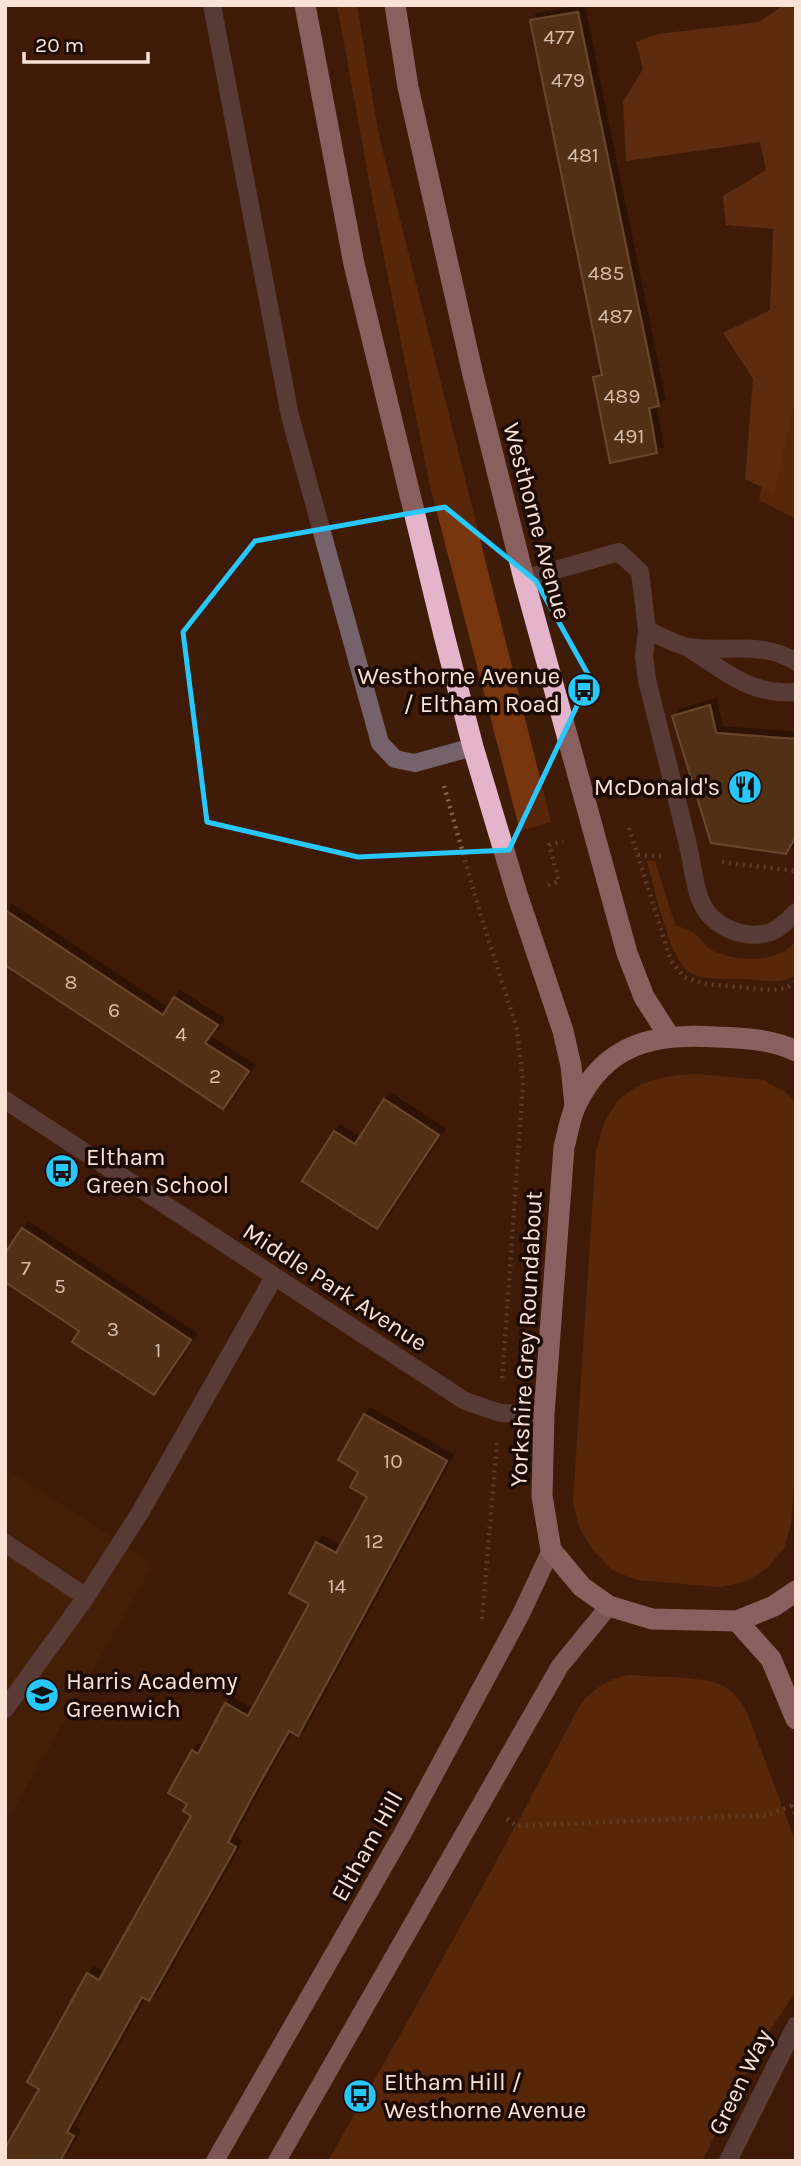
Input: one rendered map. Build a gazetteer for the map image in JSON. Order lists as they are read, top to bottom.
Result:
{
  "streets": {
    "highway": ["Westhorne Avenue", "Yorkshire Grey Roundabout"],
    "main road": ["Eltham Hill"],
    "street": ["Middle Park Avenue", "Green Way"]
  },
  "crossings": [
    ["Westhorne Avenue", "Yorkshire Grey Roundabout"],
    ["Middle Park Avenue", "Yorkshire Grey Roundabout"],
    ["Yorkshire Grey Roundabout", "Eltham Hill"]
  ],
  "places": {
    "bus stop": ["Westhorne Avenue / Eltham Road", "Eltham Green School", "Eltham Hill / Westhorne Avenue"],
    "restaurant": ["McDonald's"],
    "school or university": ["Harris Academy Greenwich"]
  },
  "house_numbers": [
    "477",
    "479",
    "481",
    "485",
    "487",
    "489",
    "491",
    "8",
    "6",
    "4",
    "2",
    "7",
    "5",
    "3",
    "1",
    "10",
    "12",
    "14"
  ],
  "scale_bar": "20 m"
}
